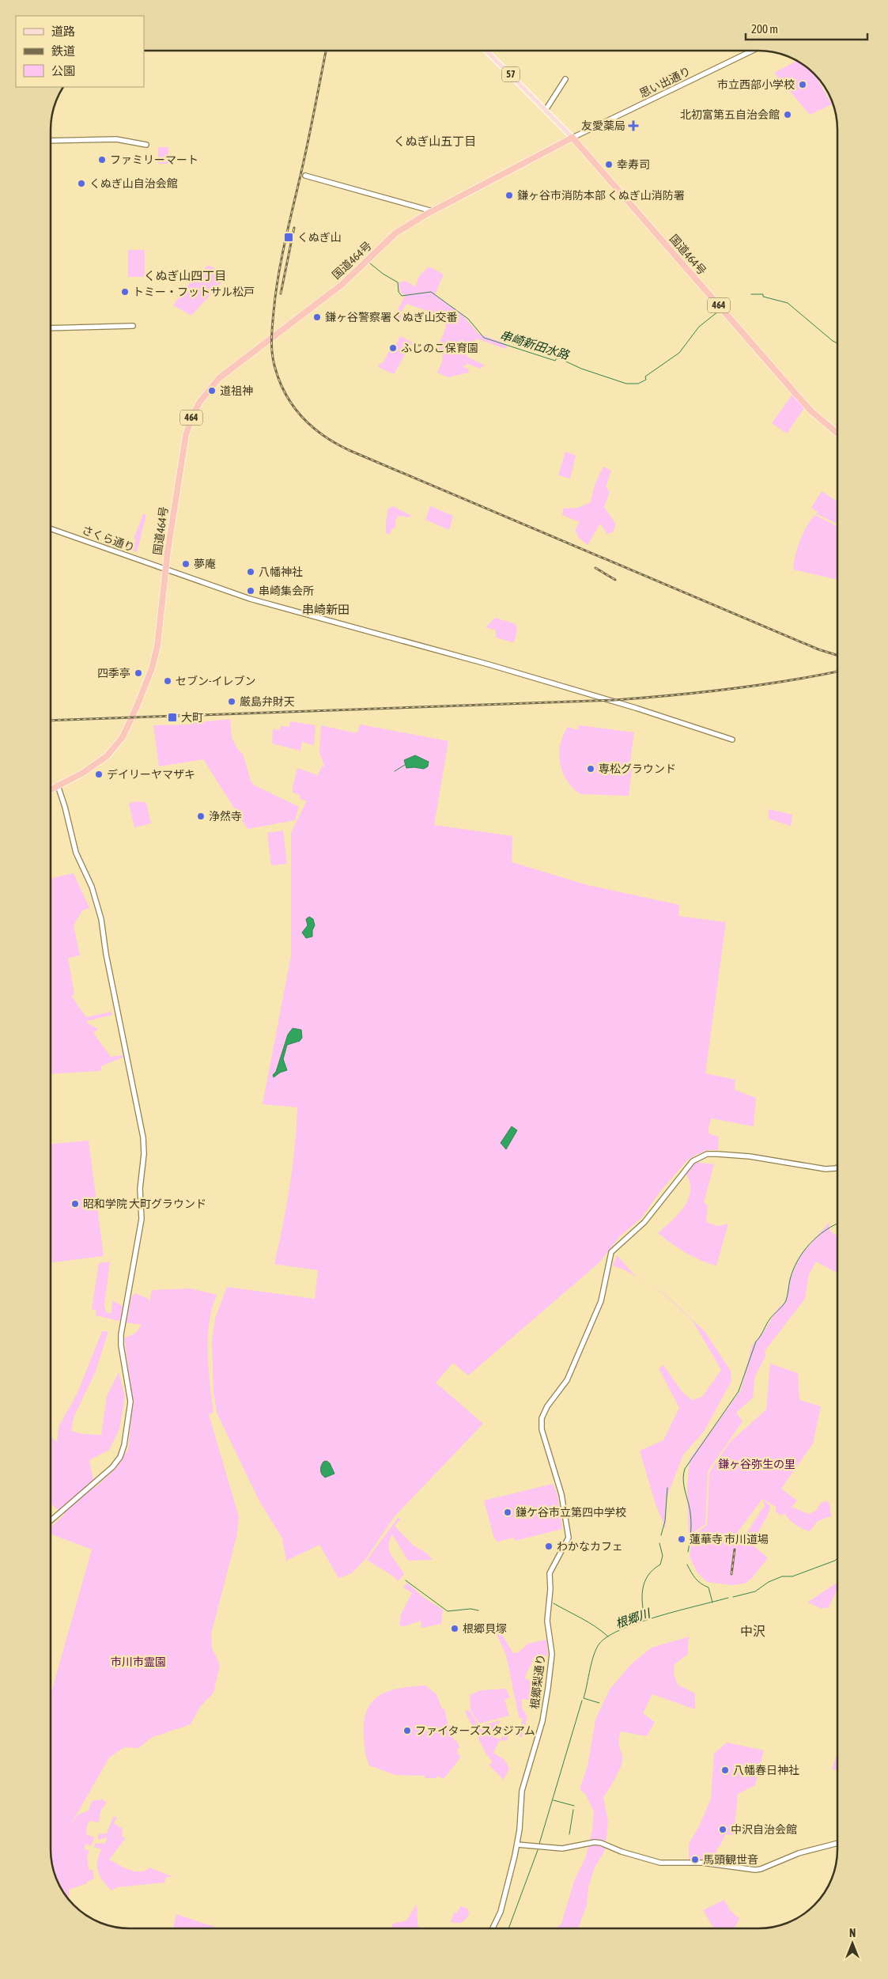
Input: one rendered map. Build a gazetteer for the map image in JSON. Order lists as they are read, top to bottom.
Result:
{
  "streets": {
    "highway": ["国道464号", "464"],
    "main road": ["57"],
    "street": ["思い出通り", "さくら通り", "根郷梨通り"]
  },
  "crossings": [
    ["57", "思い出通り"],
    ["57", "国道464号"],
    ["思い出通り", "国道464号"],
    ["国道464号", "さくら通り"]
  ],
  "districts": [
    "くぬぎ山五丁目",
    "くぬぎ山四丁目",
    "串崎新田",
    "中沢"
  ],
  "water": ["串崎新田水路", "根郷川"],
  "parks": ["鎌ヶ谷弥生の里", "市川市霊園"],
  "places": {
    "other": [
      "市立西部小学校",
      "北初富第五自治会館",
      "ファミリーマート",
      "幸寿司",
      "くぬぎ山自治会館",
      "鎌ヶ谷市消防本部 くぬぎ山消防署",
      "トミー・フットサル松戸",
      "鎌ヶ谷警察署くぬぎ山交番",
      "ふじのこ保育園",
      "道祖神",
      "夢庵",
      "八幡神社",
      "串崎集会所",
      "四季亭",
      "セブン-イレブン",
      "厳島弁財天",
      "専松グラウンド",
      "デイリーヤマザキ",
      "浄然寺",
      "昭和学院 大町グラウンド",
      "鎌ケ谷市立第四中学校",
      "蓮華寺 市川道場",
      "わかなカフェ",
      "根郷貝塚",
      "ファイターズスタジアム",
      "八幡春日神社",
      "中沢自治会館",
      "馬頭観世音"
    ],
    "health": ["友愛薬局"],
    "transit": ["くぬぎ山", "大町"]
  },
  "legend": ["道路", "鉄道", "公園"],
  "scale_bar": "200 m",
  "north": "top"
}
